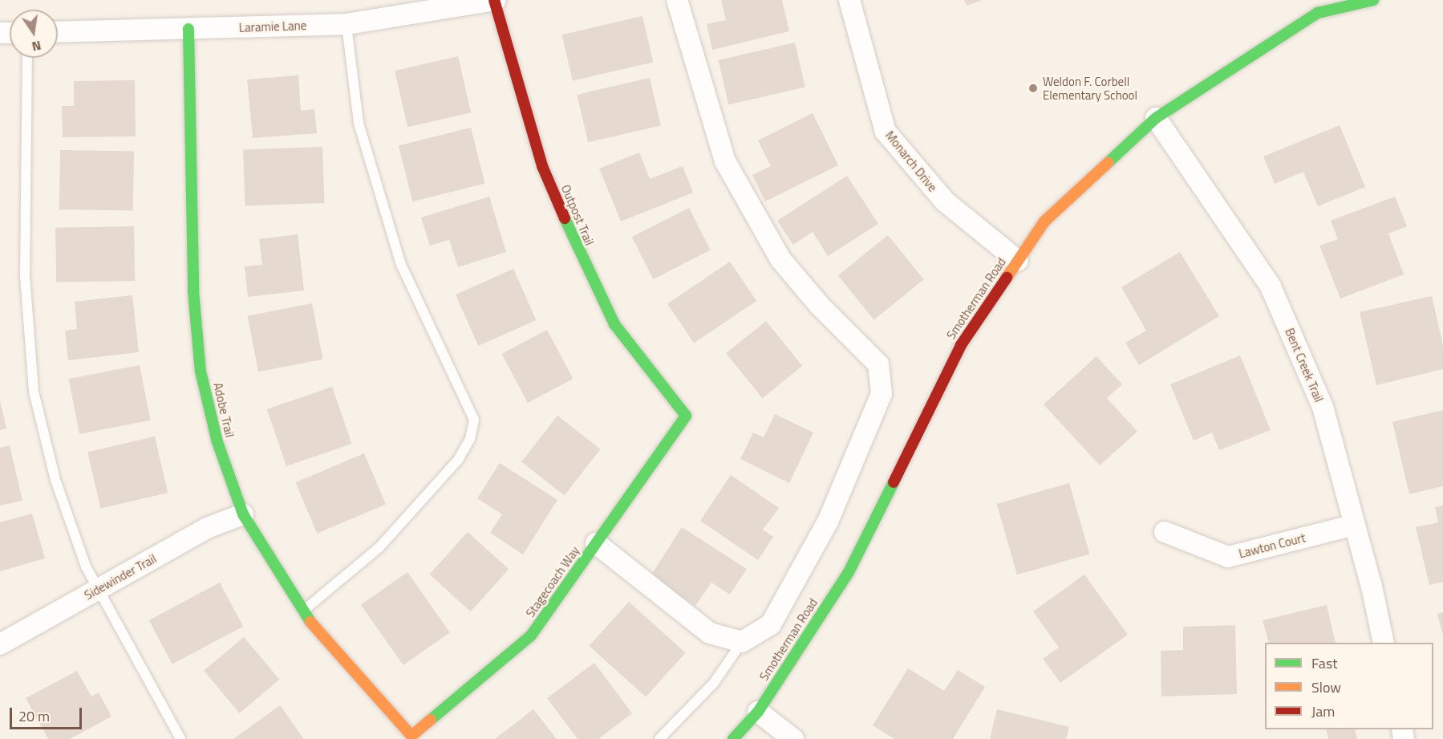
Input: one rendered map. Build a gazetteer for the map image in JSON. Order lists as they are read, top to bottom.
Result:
{
  "streets": {
    "street": [
      "Laramie Lane",
      "Monarch Drive",
      "Outpost Trail",
      "Smotherman Road",
      "Bent Creek Trail",
      "Adobe Trail",
      "Lawton Court",
      "Sidewinder Trail",
      "Stagecoach Way"
    ]
  },
  "crossings": [
    ["Laramie Lane", "Outpost Trail"],
    ["Laramie Lane", "Adobe Trail"],
    ["Monarch Drive", "Smotherman Road"],
    ["Outpost Trail", "Stagecoach Way"],
    ["Smotherman Road", "Bent Creek Trail"],
    ["Bent Creek Trail", "Lawton Court"],
    ["Adobe Trail", "Sidewinder Trail"],
    ["Adobe Trail", "Stagecoach Way"]
  ],
  "places": ["Weldon F. Corbell Elementary School"],
  "legend": ["Fast", "Slow", "Jam"],
  "scale_bar": "20 m",
  "north": "bottom"
}
